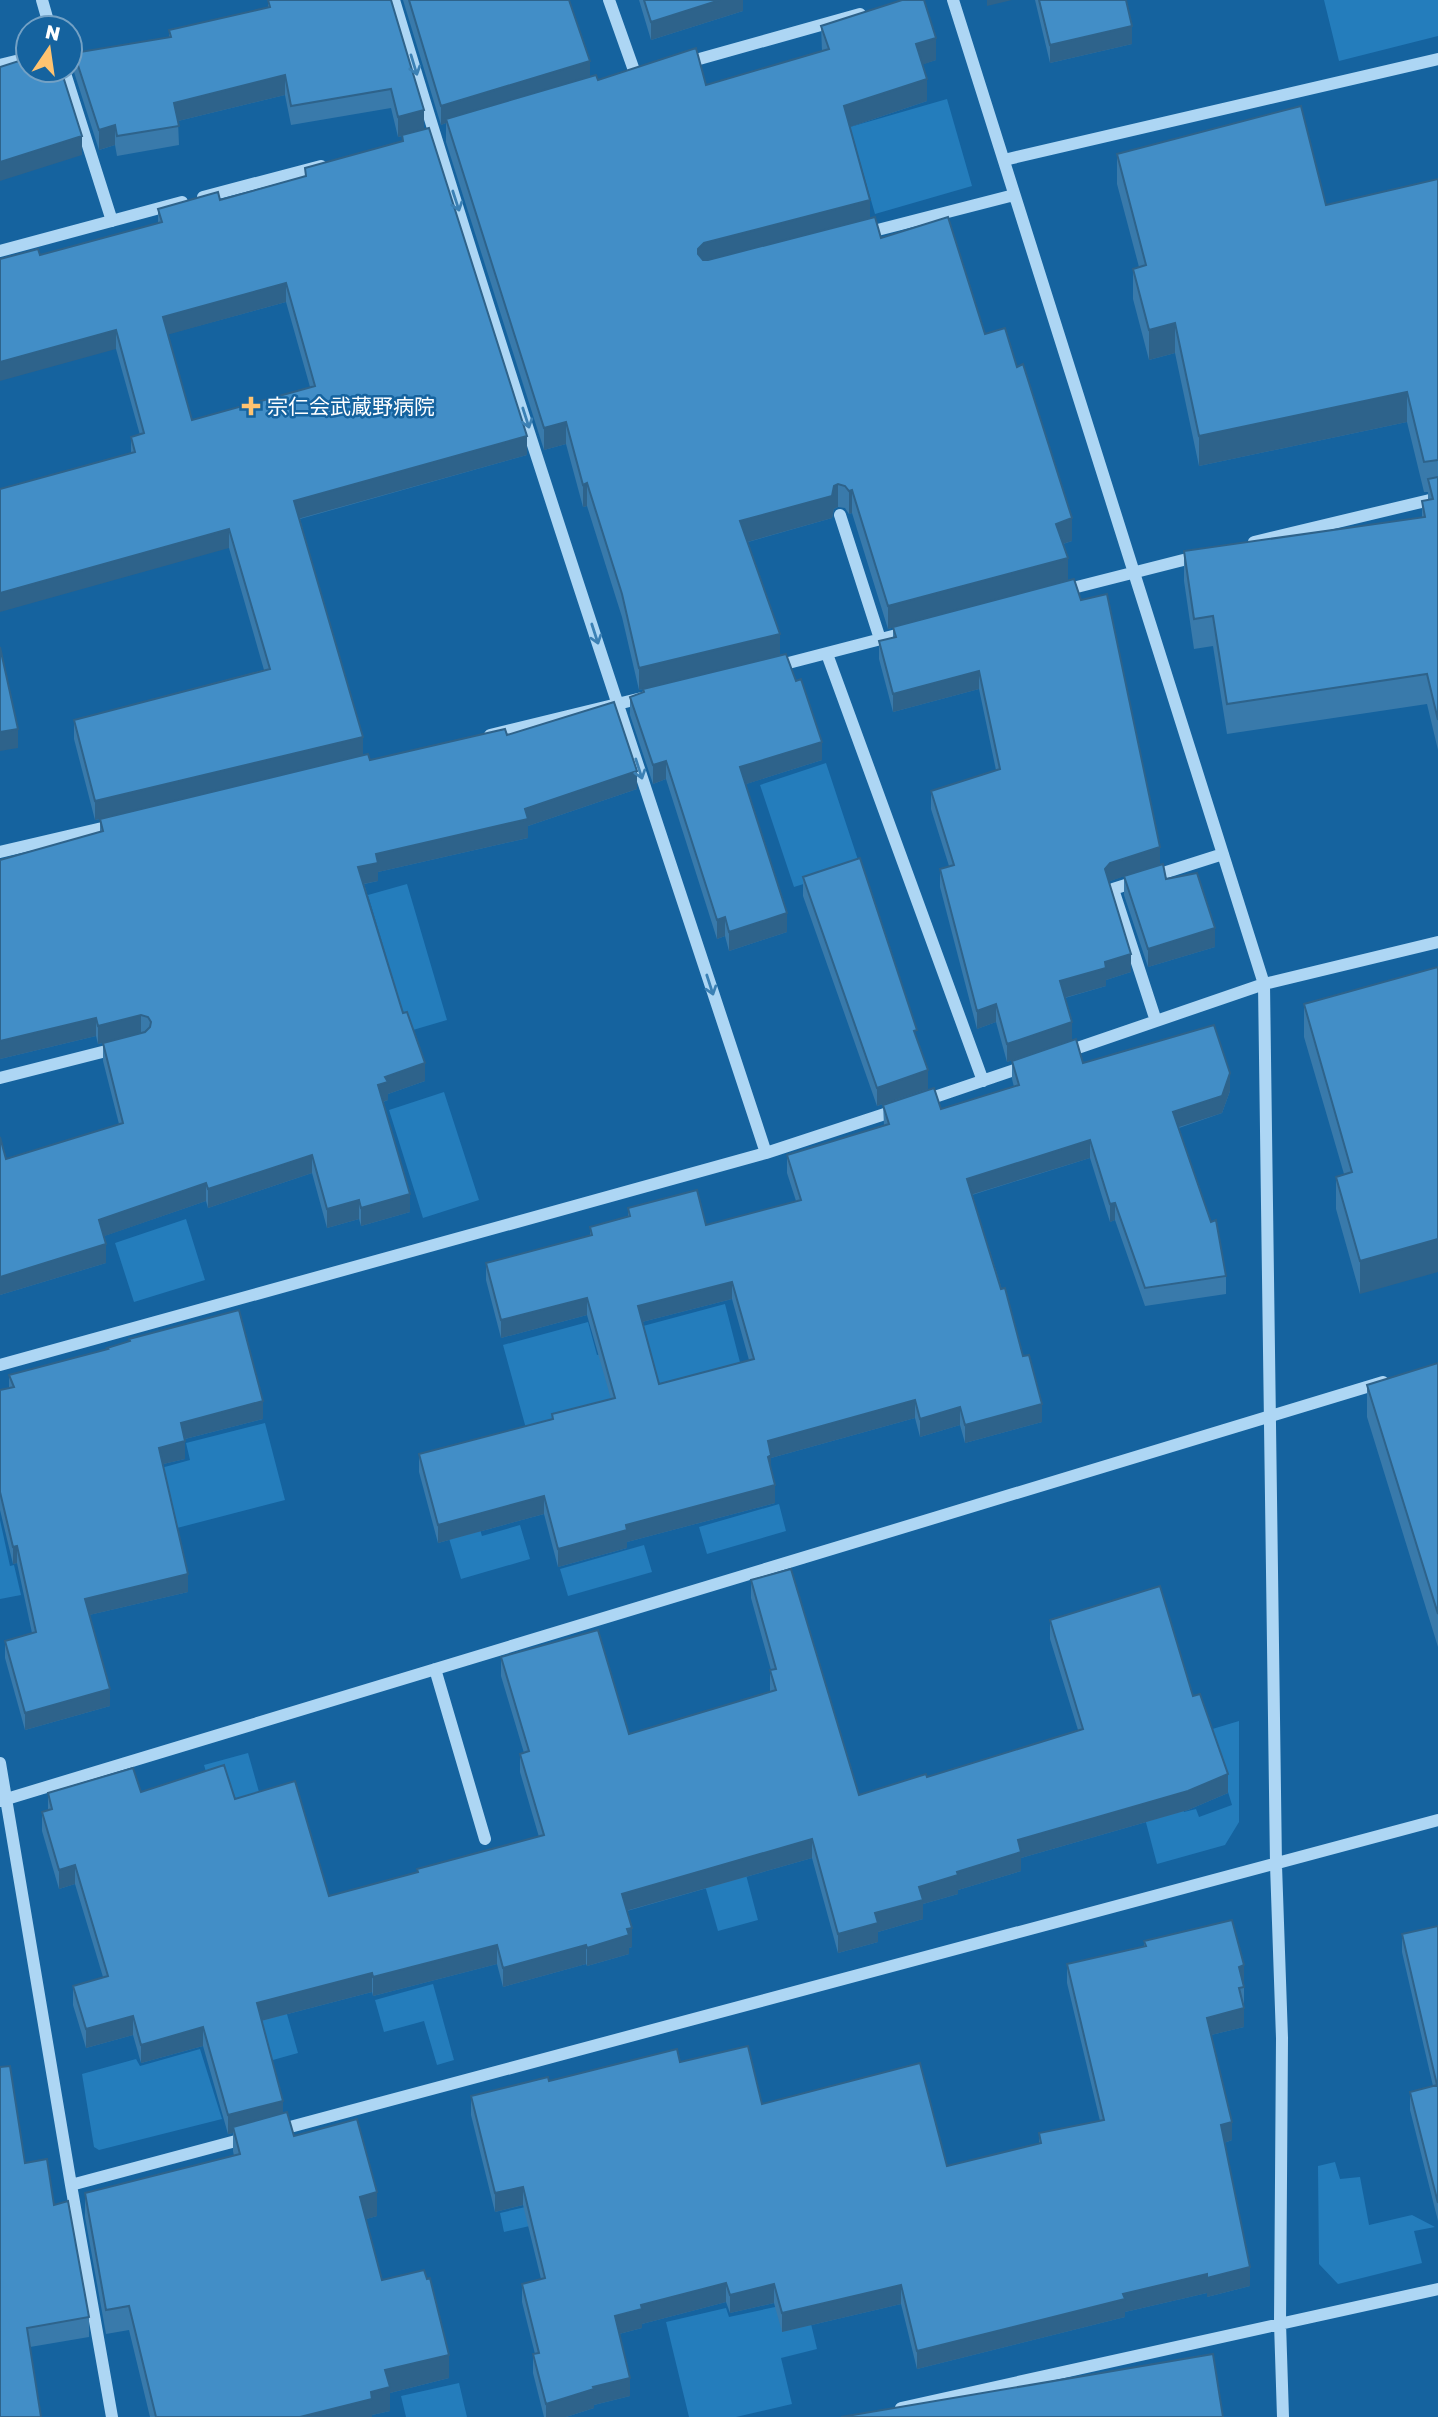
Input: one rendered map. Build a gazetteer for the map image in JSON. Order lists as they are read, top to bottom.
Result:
{
  "places": {
    "health": ["宗仁会武蔵野病院"]
  },
  "north": "top"
}
